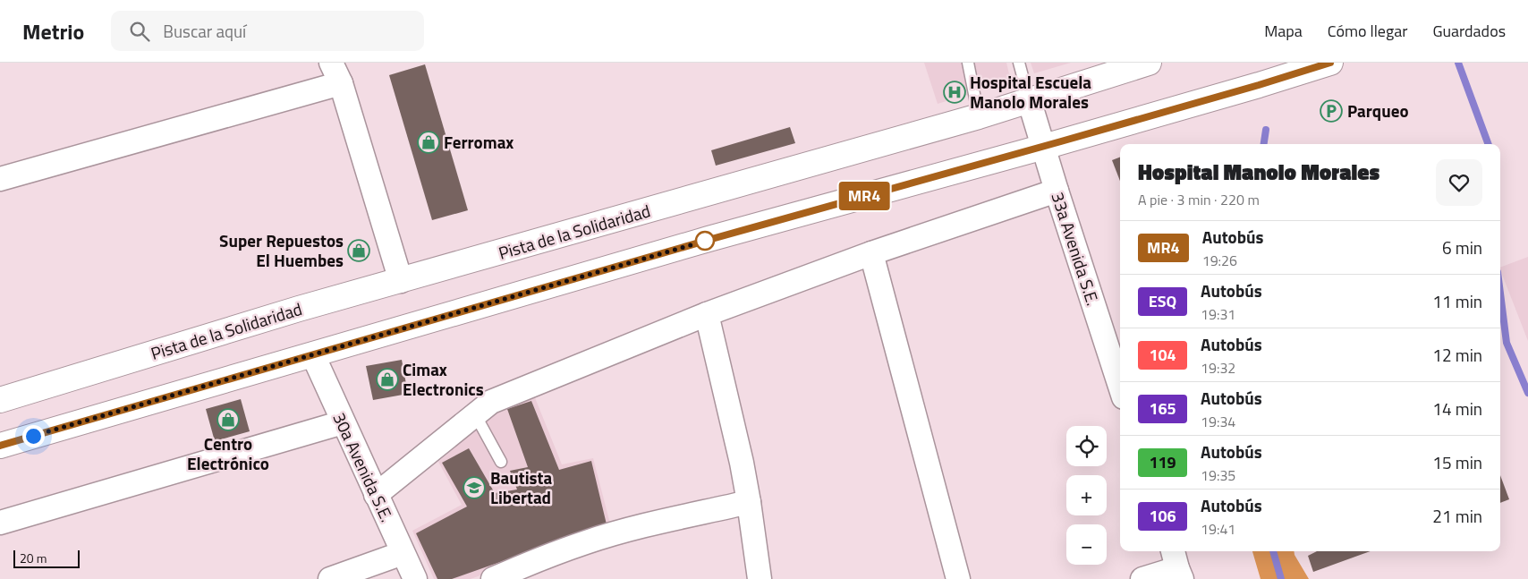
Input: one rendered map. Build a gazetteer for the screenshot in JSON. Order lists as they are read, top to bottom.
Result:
{
  "streets": {
    "main road": ["Pista de la Solidaridad"],
    "street": ["33a Avenida S.E.", "30a Avenida S.E."]
  },
  "crossings": [
    ["Pista de la Solidaridad", "33a Avenida S.E."]
  ],
  "places": {
    "hospital": ["Hospital Escuela Manolo Morales"],
    "parking": ["Parqueo"],
    "shop": [
      "Ferromax",
      "Super Repuestos El Huembes",
      "Cimax Electronics",
      "Centro Electrónico"
    ],
    "school or university": ["Bautista Libertad"]
  },
  "lines": ["bus line MR4"],
  "scale_bar": "20 m",
  "page": {
    "header": "Metrio",
    "search": "Buscar aquí",
    "nav": ["Mapa", "Cómo llegar", "Guardados"],
    "on_map": "MR4",
    "heading": ["Hospital Manolo Morales", "A pie · 3 min · 220 m"],
    "list": [
      {
        "mark": "MR4",
        "name": "Autobús",
        "note": "19:26",
        "value": "6 min"
      },
      {
        "mark": "ESQ",
        "name": "Autobús",
        "note": "19:31",
        "value": "11 min"
      },
      {
        "mark": "104",
        "name": "Autobús",
        "note": "19:32",
        "value": "12 min"
      },
      {
        "mark": "165",
        "name": "Autobús",
        "note": "19:34",
        "value": "14 min"
      },
      {
        "mark": "119",
        "name": "Autobús",
        "note": "19:35",
        "value": "15 min"
      },
      {
        "mark": "106",
        "name": "Autobús",
        "note": "19:41",
        "value": "21 min"
      }
    ],
    "map_buttons": ["+", "−"],
    "scale": "20 m"
  }
}
